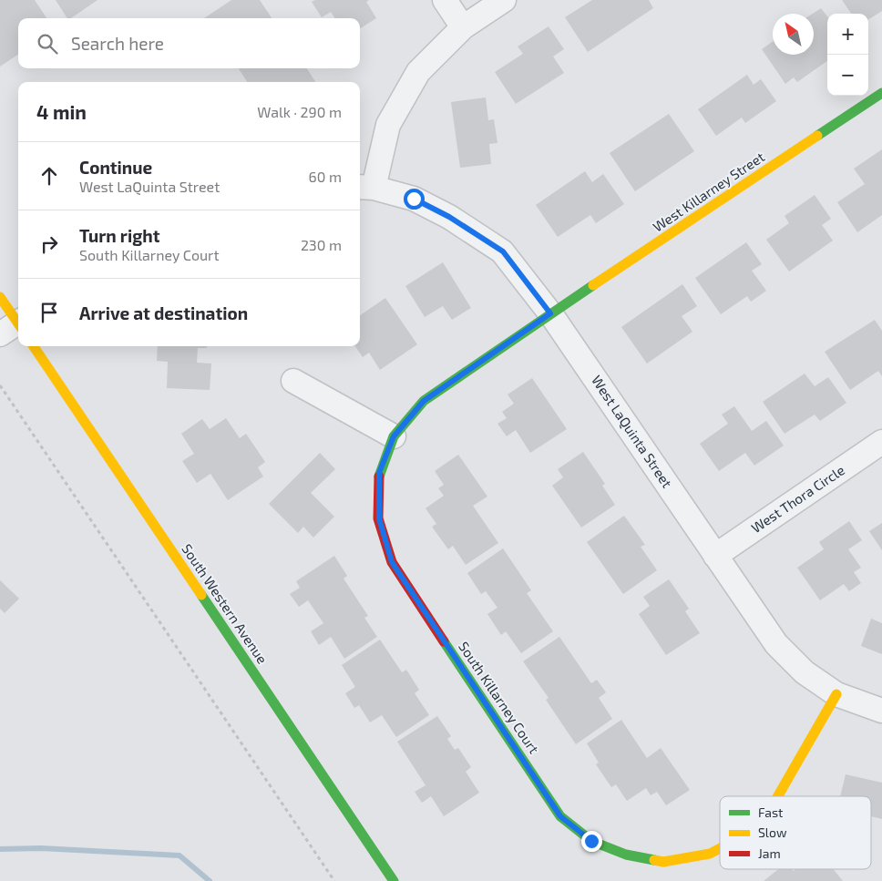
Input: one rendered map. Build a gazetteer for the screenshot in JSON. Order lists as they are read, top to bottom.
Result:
{
  "streets": {
    "street": [
      "West Killarney Street",
      "West LaQuinta Street",
      "West Thora Circle",
      "South Western Avenue",
      "South Killarney Court"
    ]
  },
  "crossings": [
    ["West Killarney Street", "West LaQuinta Street"],
    ["West Killarney Street", "South Killarney Court"],
    ["West LaQuinta Street", "West Thora Circle"],
    ["West LaQuinta Street", "South Killarney Court"]
  ],
  "legend": ["Fast", "Slow", "Jam"],
  "north": "top left",
  "page": {
    "map_buttons": ["+", "−"],
    "search": "Search here",
    "heading": ["4 min", "Walk · 290 m"],
    "list": [
      ["Continue", "West LaQuinta Street", "60 m"],
      ["Turn right", "South Killarney Court", "230 m"],
      "Arrive at destination"
    ]
  }
}
